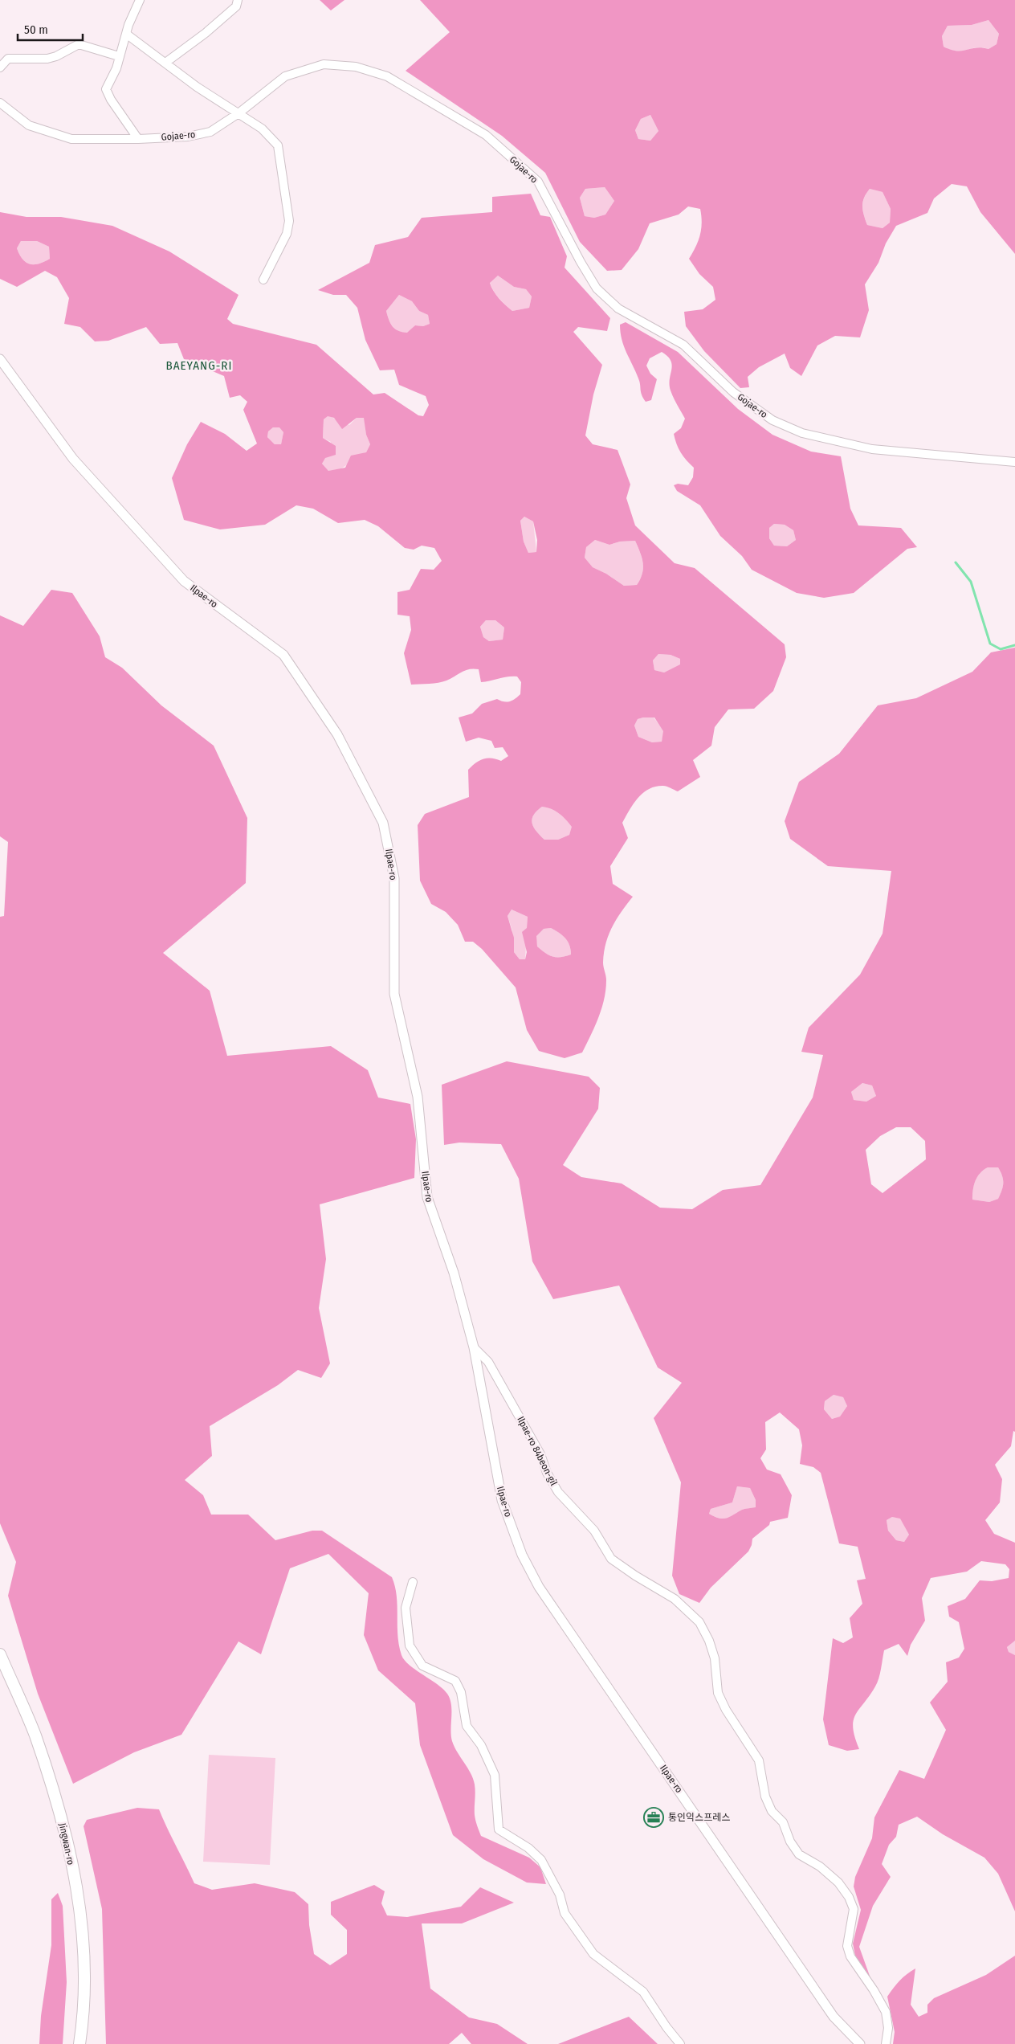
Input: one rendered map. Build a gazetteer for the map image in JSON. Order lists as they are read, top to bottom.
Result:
{
  "streets": {
    "main road": ["Jingwan-ro"],
    "street": ["Gojae-ro", "Ilpae-ro", "Ilpae-ro 84beon-gil"]
  },
  "crossings": [
    ["Ilpae-ro", "Ilpae-ro 84beon-gil"]
  ],
  "districts": ["BAEYANG-RI"],
  "places": {
    "office": ["통인익스프레스"]
  },
  "scale_bar": "50 m"
}
